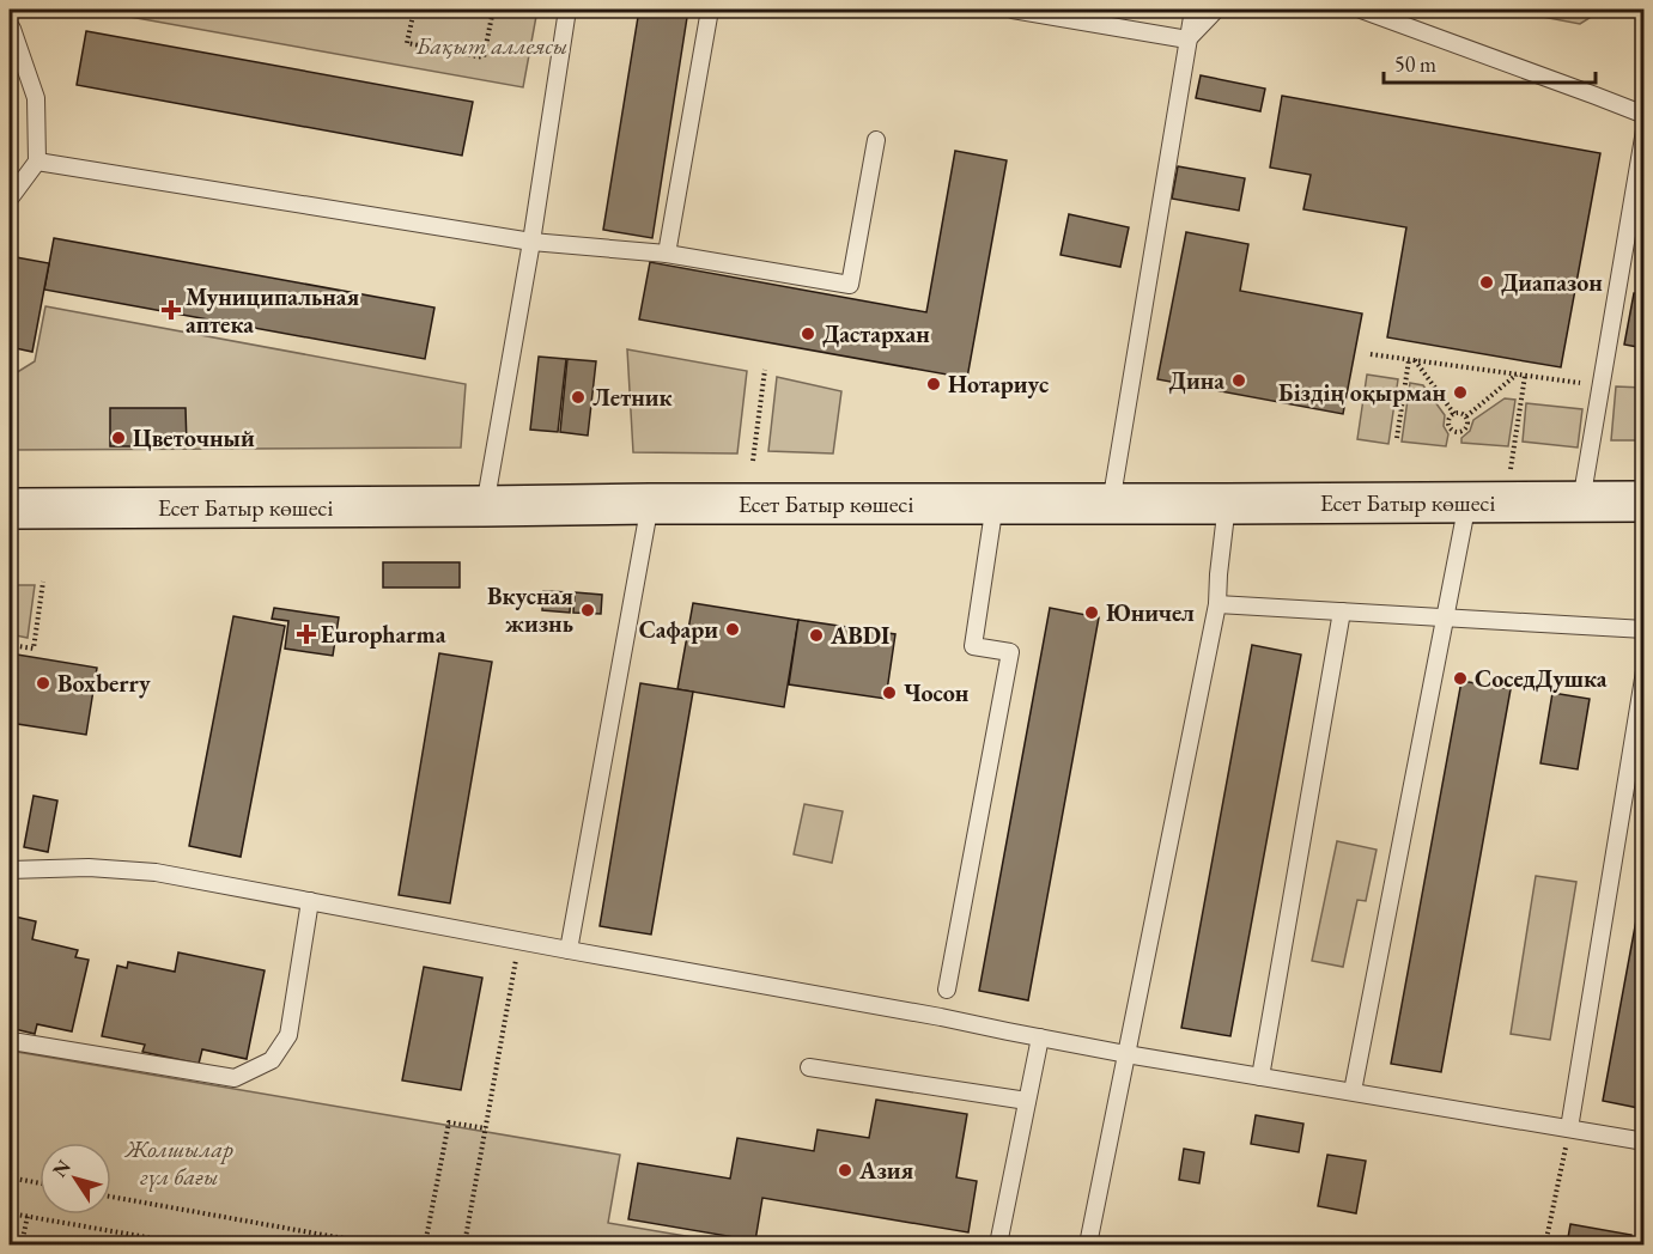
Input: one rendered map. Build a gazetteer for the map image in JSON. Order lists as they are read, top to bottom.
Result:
{
  "streets": {
    "street": ["Есет Батыр көшесі"]
  },
  "parks": ["Бақыт аллеясы", "Жолшылар гүл бағы"],
  "places": {
    "other": [
      "Диапазон",
      "Дастархан",
      "Дина",
      "Нотариус",
      "Біздің оқырман",
      "Летник",
      "Цветочный",
      "Вкусная жизнь",
      "Юничел",
      "Сафари",
      "ABDI",
      "СоседДушка",
      "Boxberry",
      "Чосон",
      "Азия"
    ],
    "health": ["Муниципальная аптека", "Europharma"]
  },
  "scale_bar": "50 m",
  "north": "top left"
}
